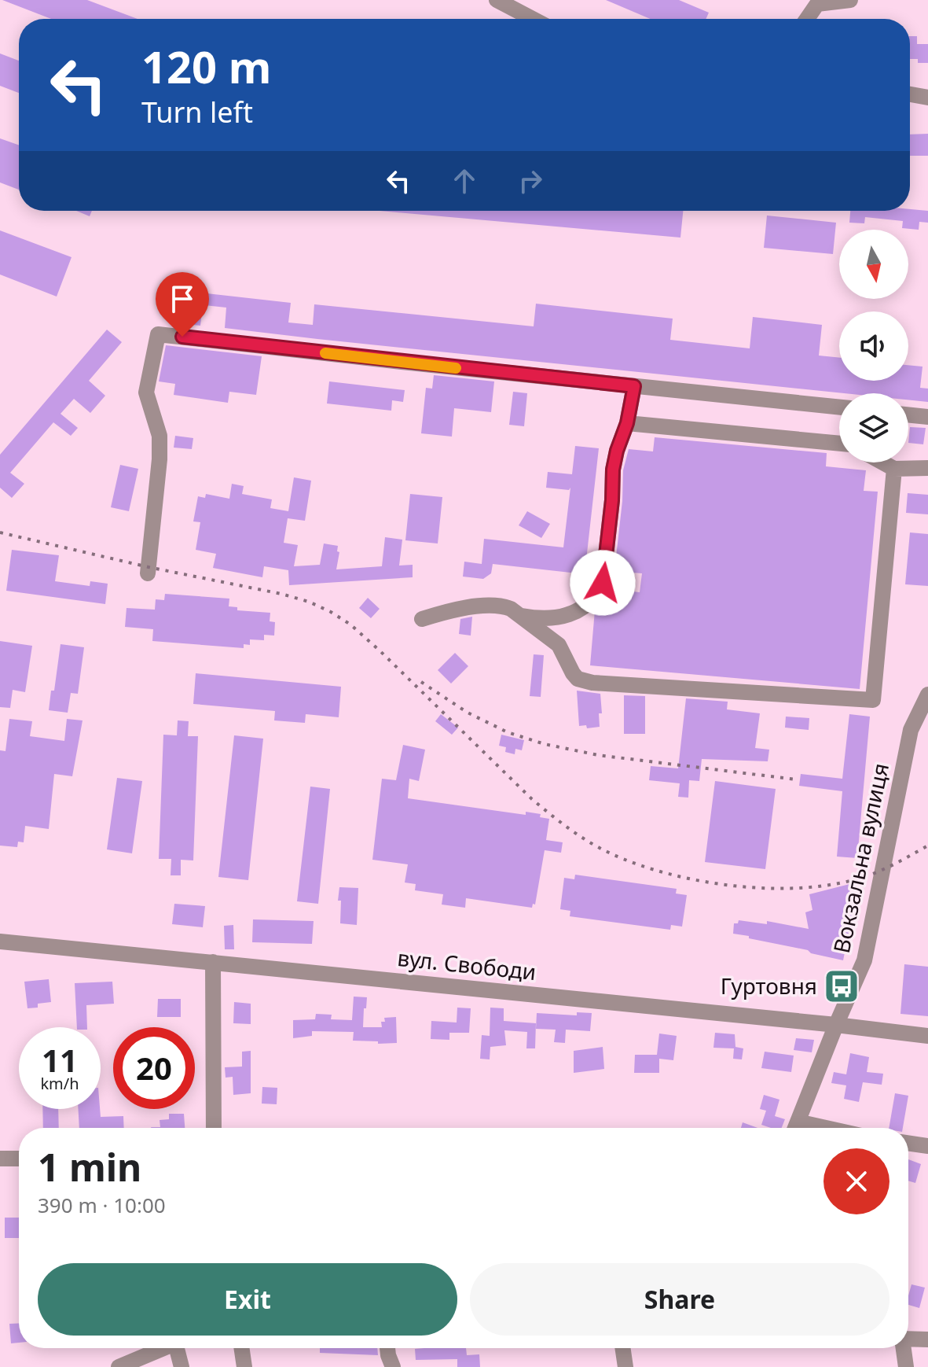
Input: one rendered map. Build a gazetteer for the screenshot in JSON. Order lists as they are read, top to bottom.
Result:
{
  "streets": {
    "street": ["Вокзальна вулиця", "вул. Свободи"]
  },
  "crossings": [
    ["Вокзальна вулиця", "вул. Свободи"]
  ],
  "places": {
    "bus stop": ["Гуртовня"]
  },
  "north": "bottom",
  "page": {
    "turn": ["120 m", "Turn left"],
    "speed": "11 km/h",
    "limit": "20",
    "heading": ["1 min", "390 m · 10:00"],
    "buttons": ["Exit", "Share"]
  }
}
